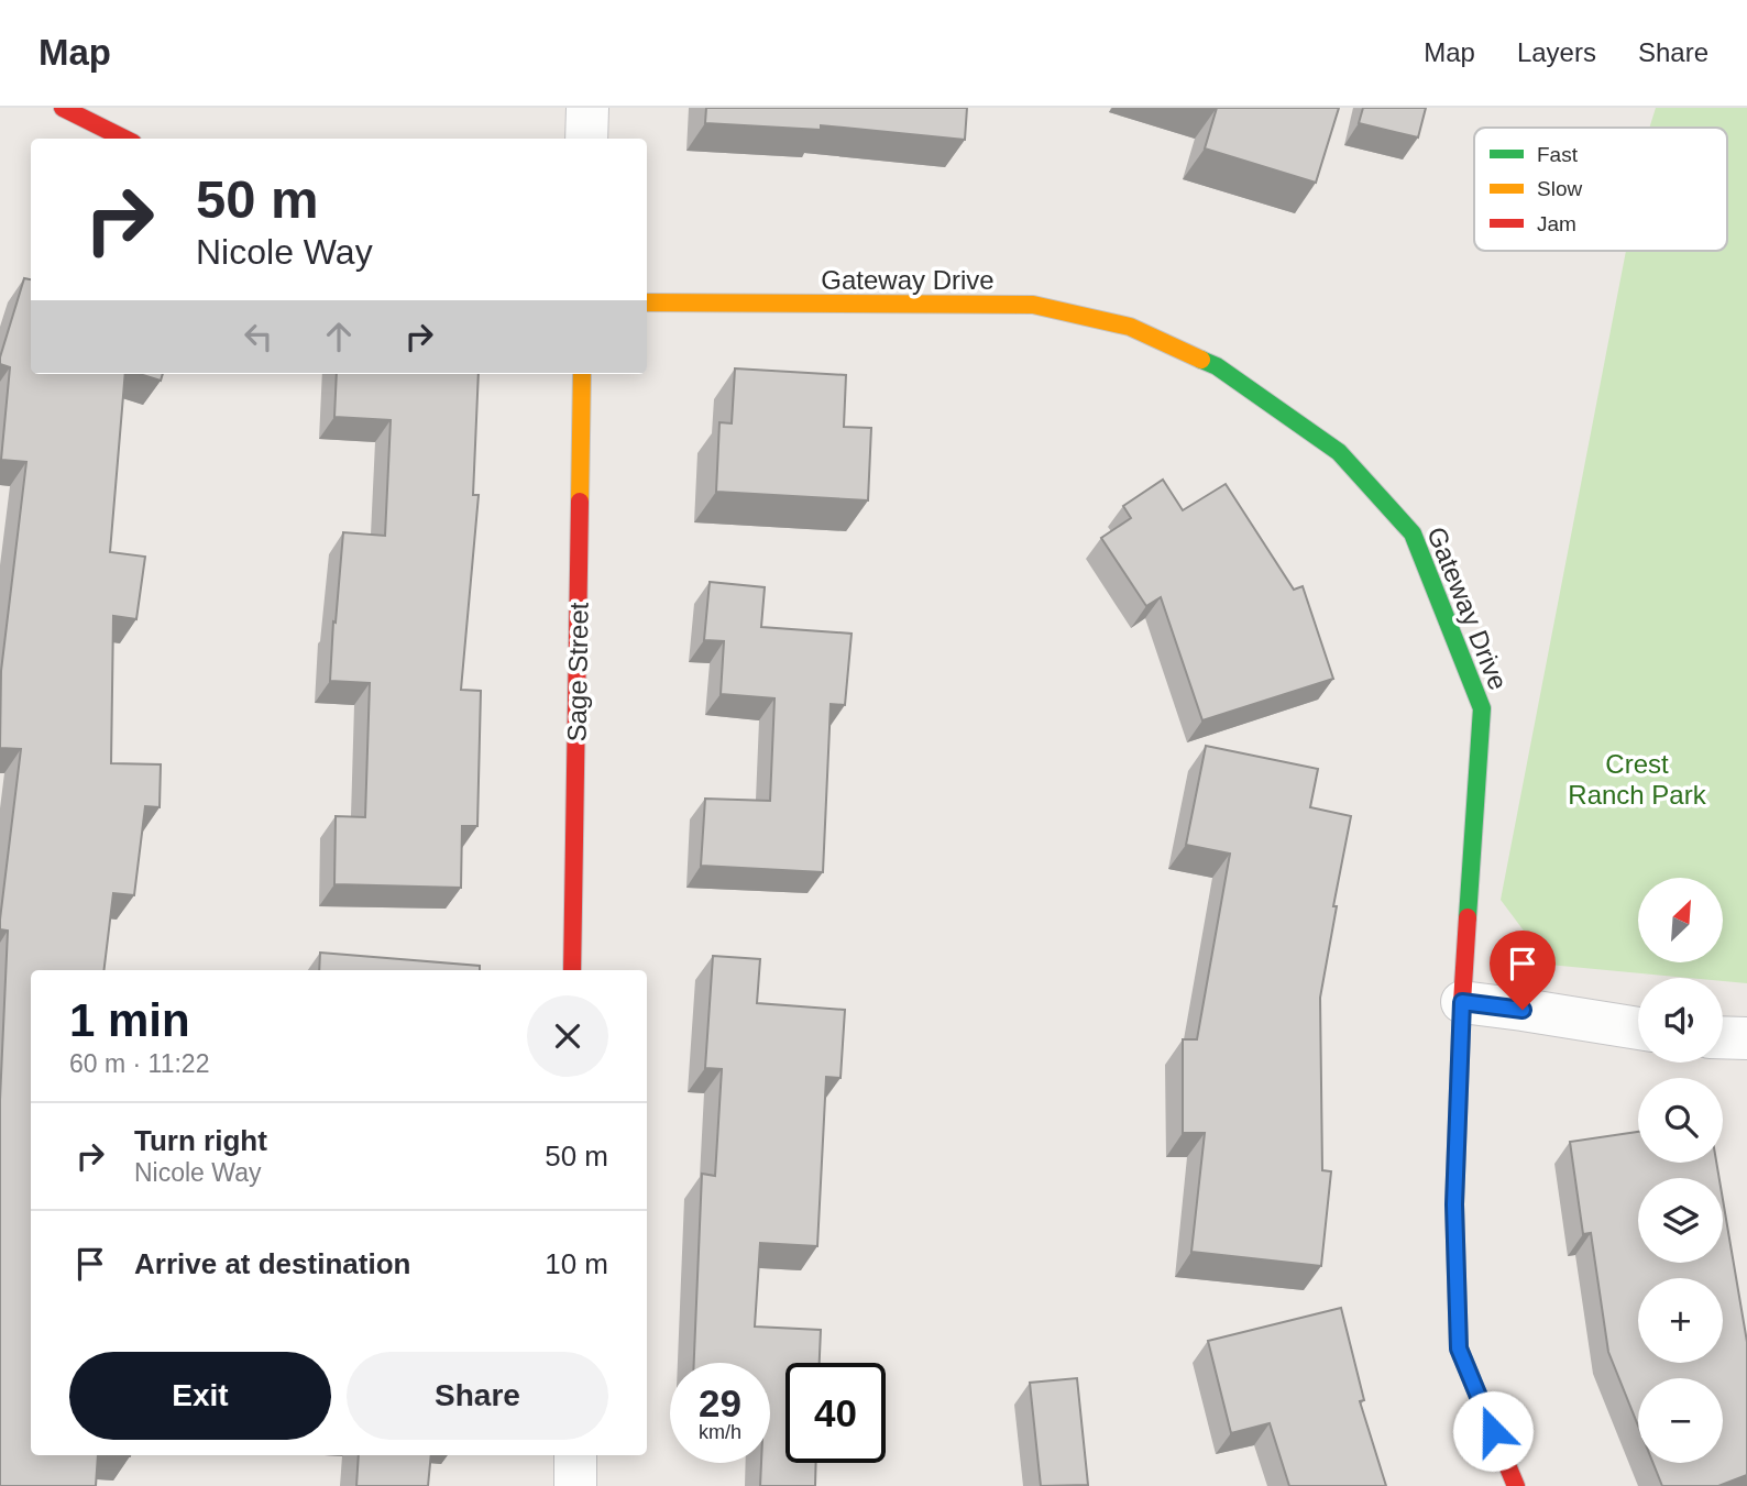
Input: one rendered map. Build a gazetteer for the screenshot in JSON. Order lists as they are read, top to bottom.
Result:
{
  "streets": {
    "street": ["Gateway Drive", "Sage Street"]
  },
  "parks": ["Crest Ranch Park"],
  "legend": ["Fast", "Slow", "Jam"],
  "north": "top right",
  "page": {
    "header": "Map",
    "nav": ["Map", "Layers", "Share"],
    "turn": ["50 m", "Nicole Way"],
    "map_buttons": ["+", "−"],
    "heading": ["1 min", "60 m · 11:22"],
    "list": [
      {
        "name": "Turn right",
        "note": "Nicole Way",
        "value": "50 m"
      },
      {
        "name": "Arrive at destination",
        "value": "10 m"
      }
    ],
    "buttons": ["Exit", "Share"],
    "speed": "29 km/h",
    "limit": "40"
  }
}
